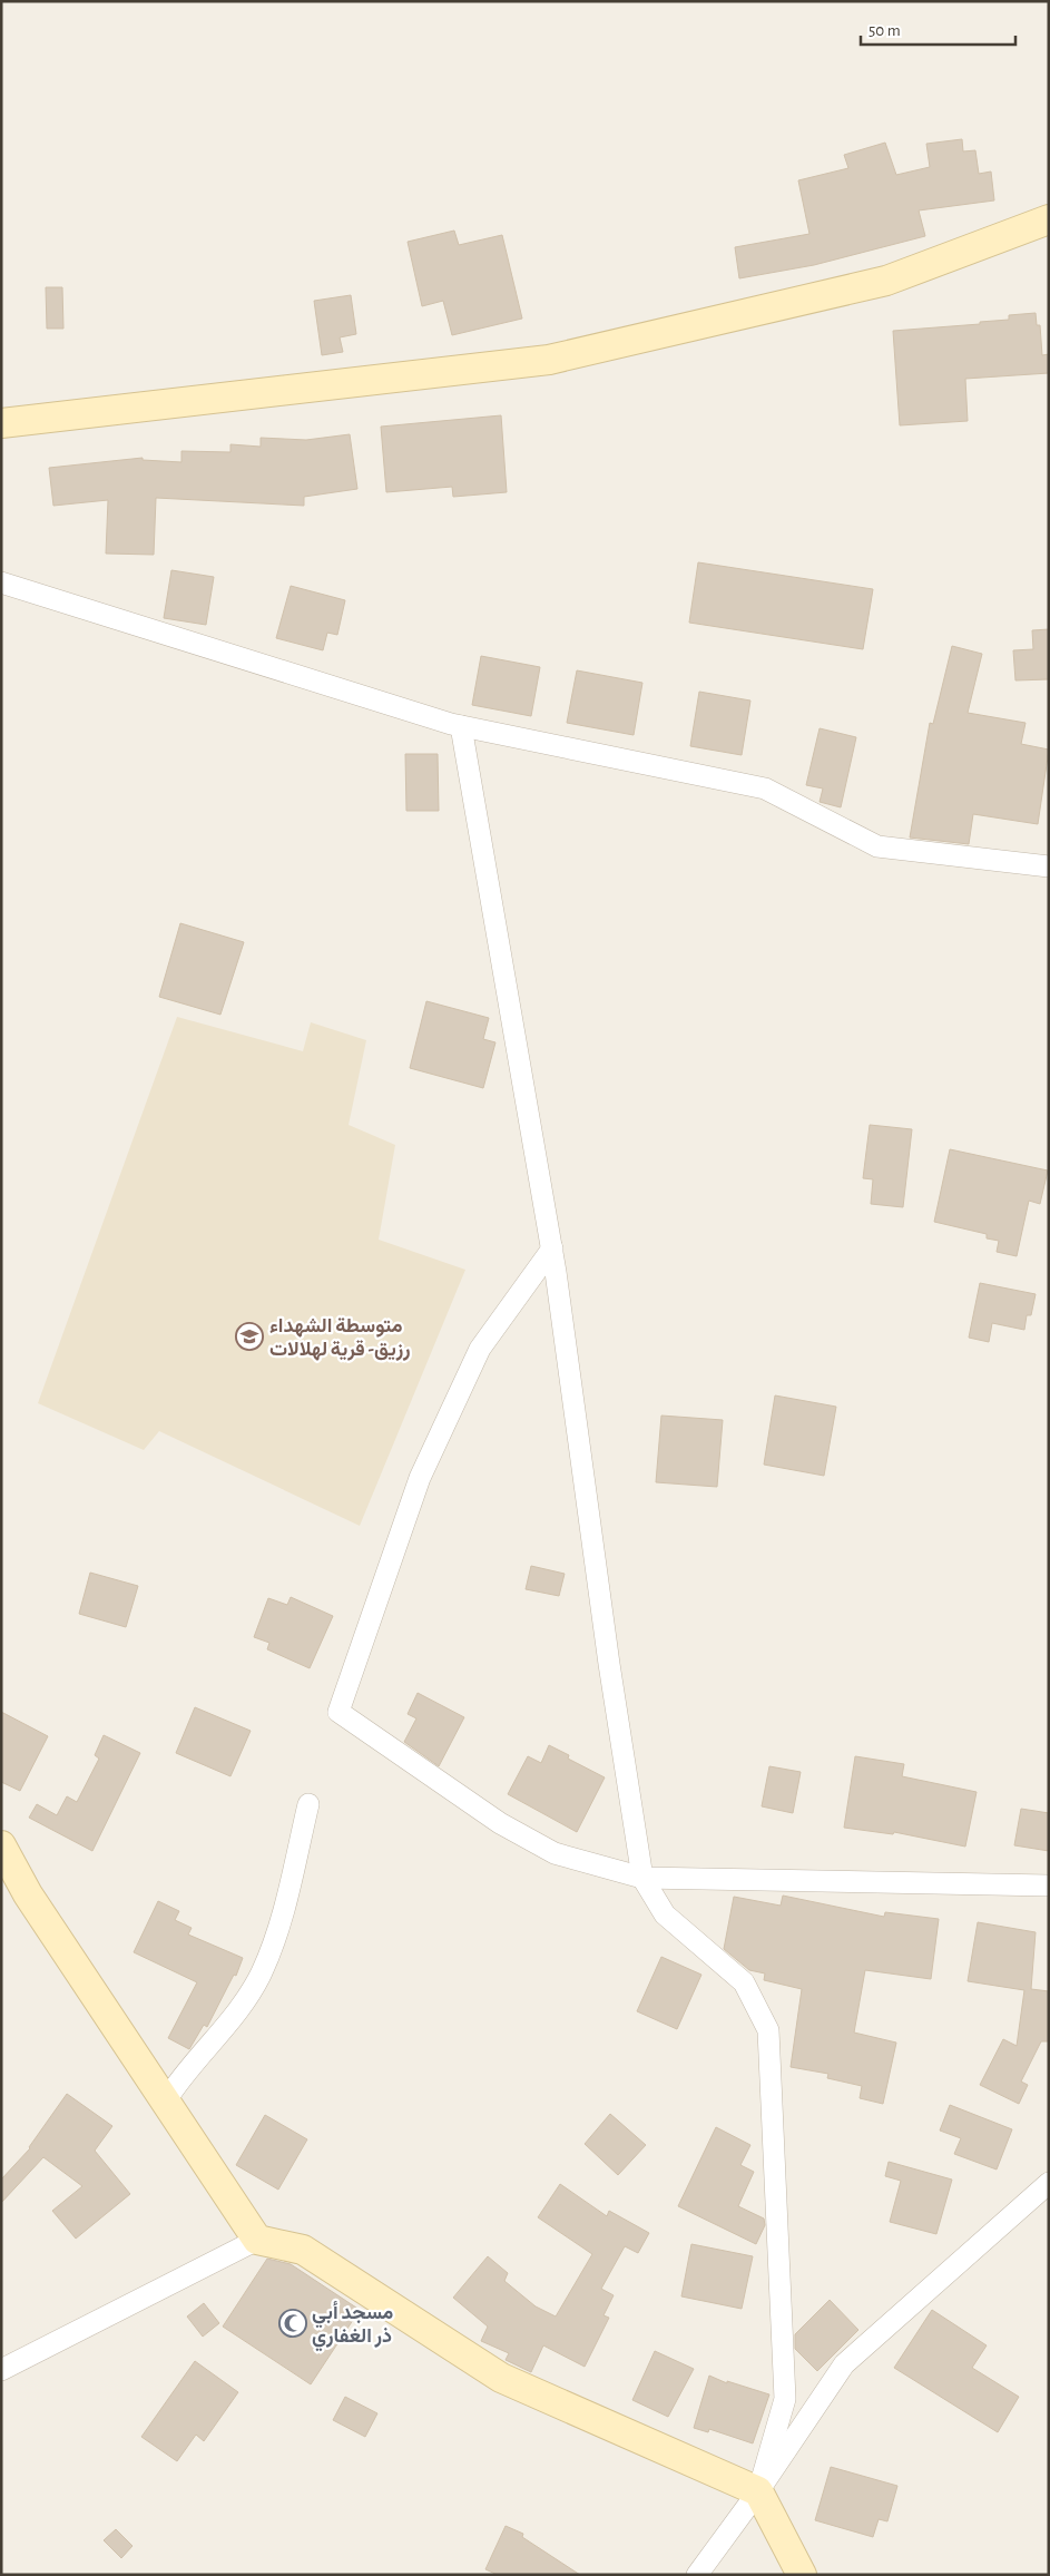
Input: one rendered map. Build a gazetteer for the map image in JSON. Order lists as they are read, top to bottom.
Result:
{
  "places": {
    "school or university": ["متوسطة الشهداء رزيق- قرية لهلالات"],
    "mosque": ["مسجد أبي ذر الغفاري"]
  },
  "scale_bar": "50 m"
}
